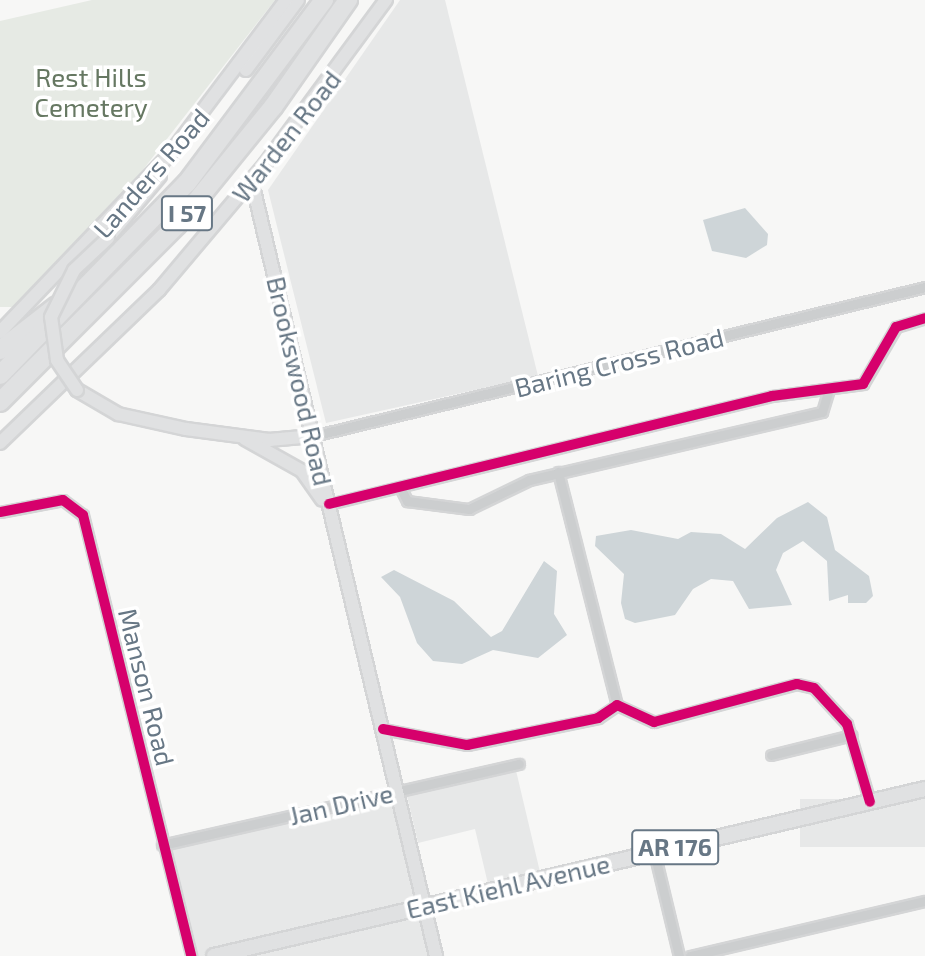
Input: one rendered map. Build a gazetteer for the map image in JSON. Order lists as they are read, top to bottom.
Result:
{
  "streets": {
    "highway": ["I 57"],
    "main road": [
      "Warden Road",
      "Landers Road",
      "Brookswood Road",
      "AR 176",
      "East Kiehl Avenue"
    ],
    "street": ["Baring Cross Road", "Manson Road", "Jan Drive"]
  },
  "crossings": [
    ["Warden Road", "Brookswood Road"],
    ["Baring Cross Road", "Brookswood Road"],
    ["Brookswood Road", "Jan Drive"],
    ["Brookswood Road", "East Kiehl Avenue"],
    ["Manson Road", "Jan Drive"]
  ],
  "parks": ["Rest Hills Cemetery"]
}
